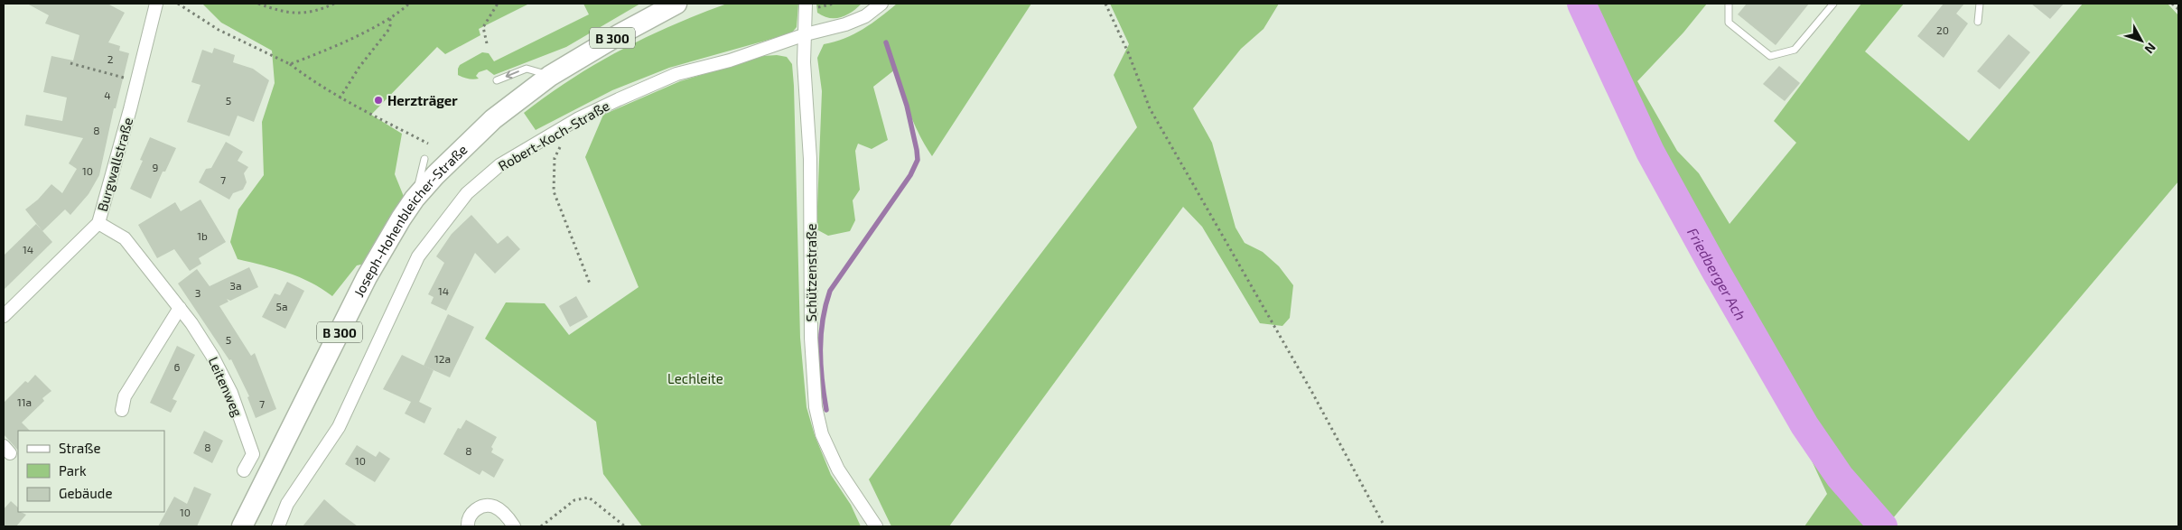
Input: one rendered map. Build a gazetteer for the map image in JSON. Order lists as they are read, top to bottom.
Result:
{
  "streets": {
    "main road": ["B 300", "Joseph-Hohenbleicher-Straße"],
    "street": [
      "Robert-Koch-Straße",
      "Burgwallstraße",
      "Schützenstraße",
      "Leitenweg"
    ]
  },
  "crossings": [
    ["Robert-Koch-Straße", "Schützenstraße"],
    ["Burgwallstraße", "Leitenweg"]
  ],
  "water": ["Friedberger Ach"],
  "parks": ["Lechleite"],
  "places": ["Herzträger"],
  "house_numbers": [
    "20",
    "2",
    "4",
    "5",
    "8",
    "9",
    "10",
    "7",
    "1b",
    "14",
    "3a",
    "14",
    "3",
    "5a",
    "5",
    "12a",
    "6",
    "11a",
    "7",
    "8",
    "8",
    "10",
    "10"
  ],
  "legend": ["Straße", "Park", "Gebäude"],
  "north": "bottom right"
}
